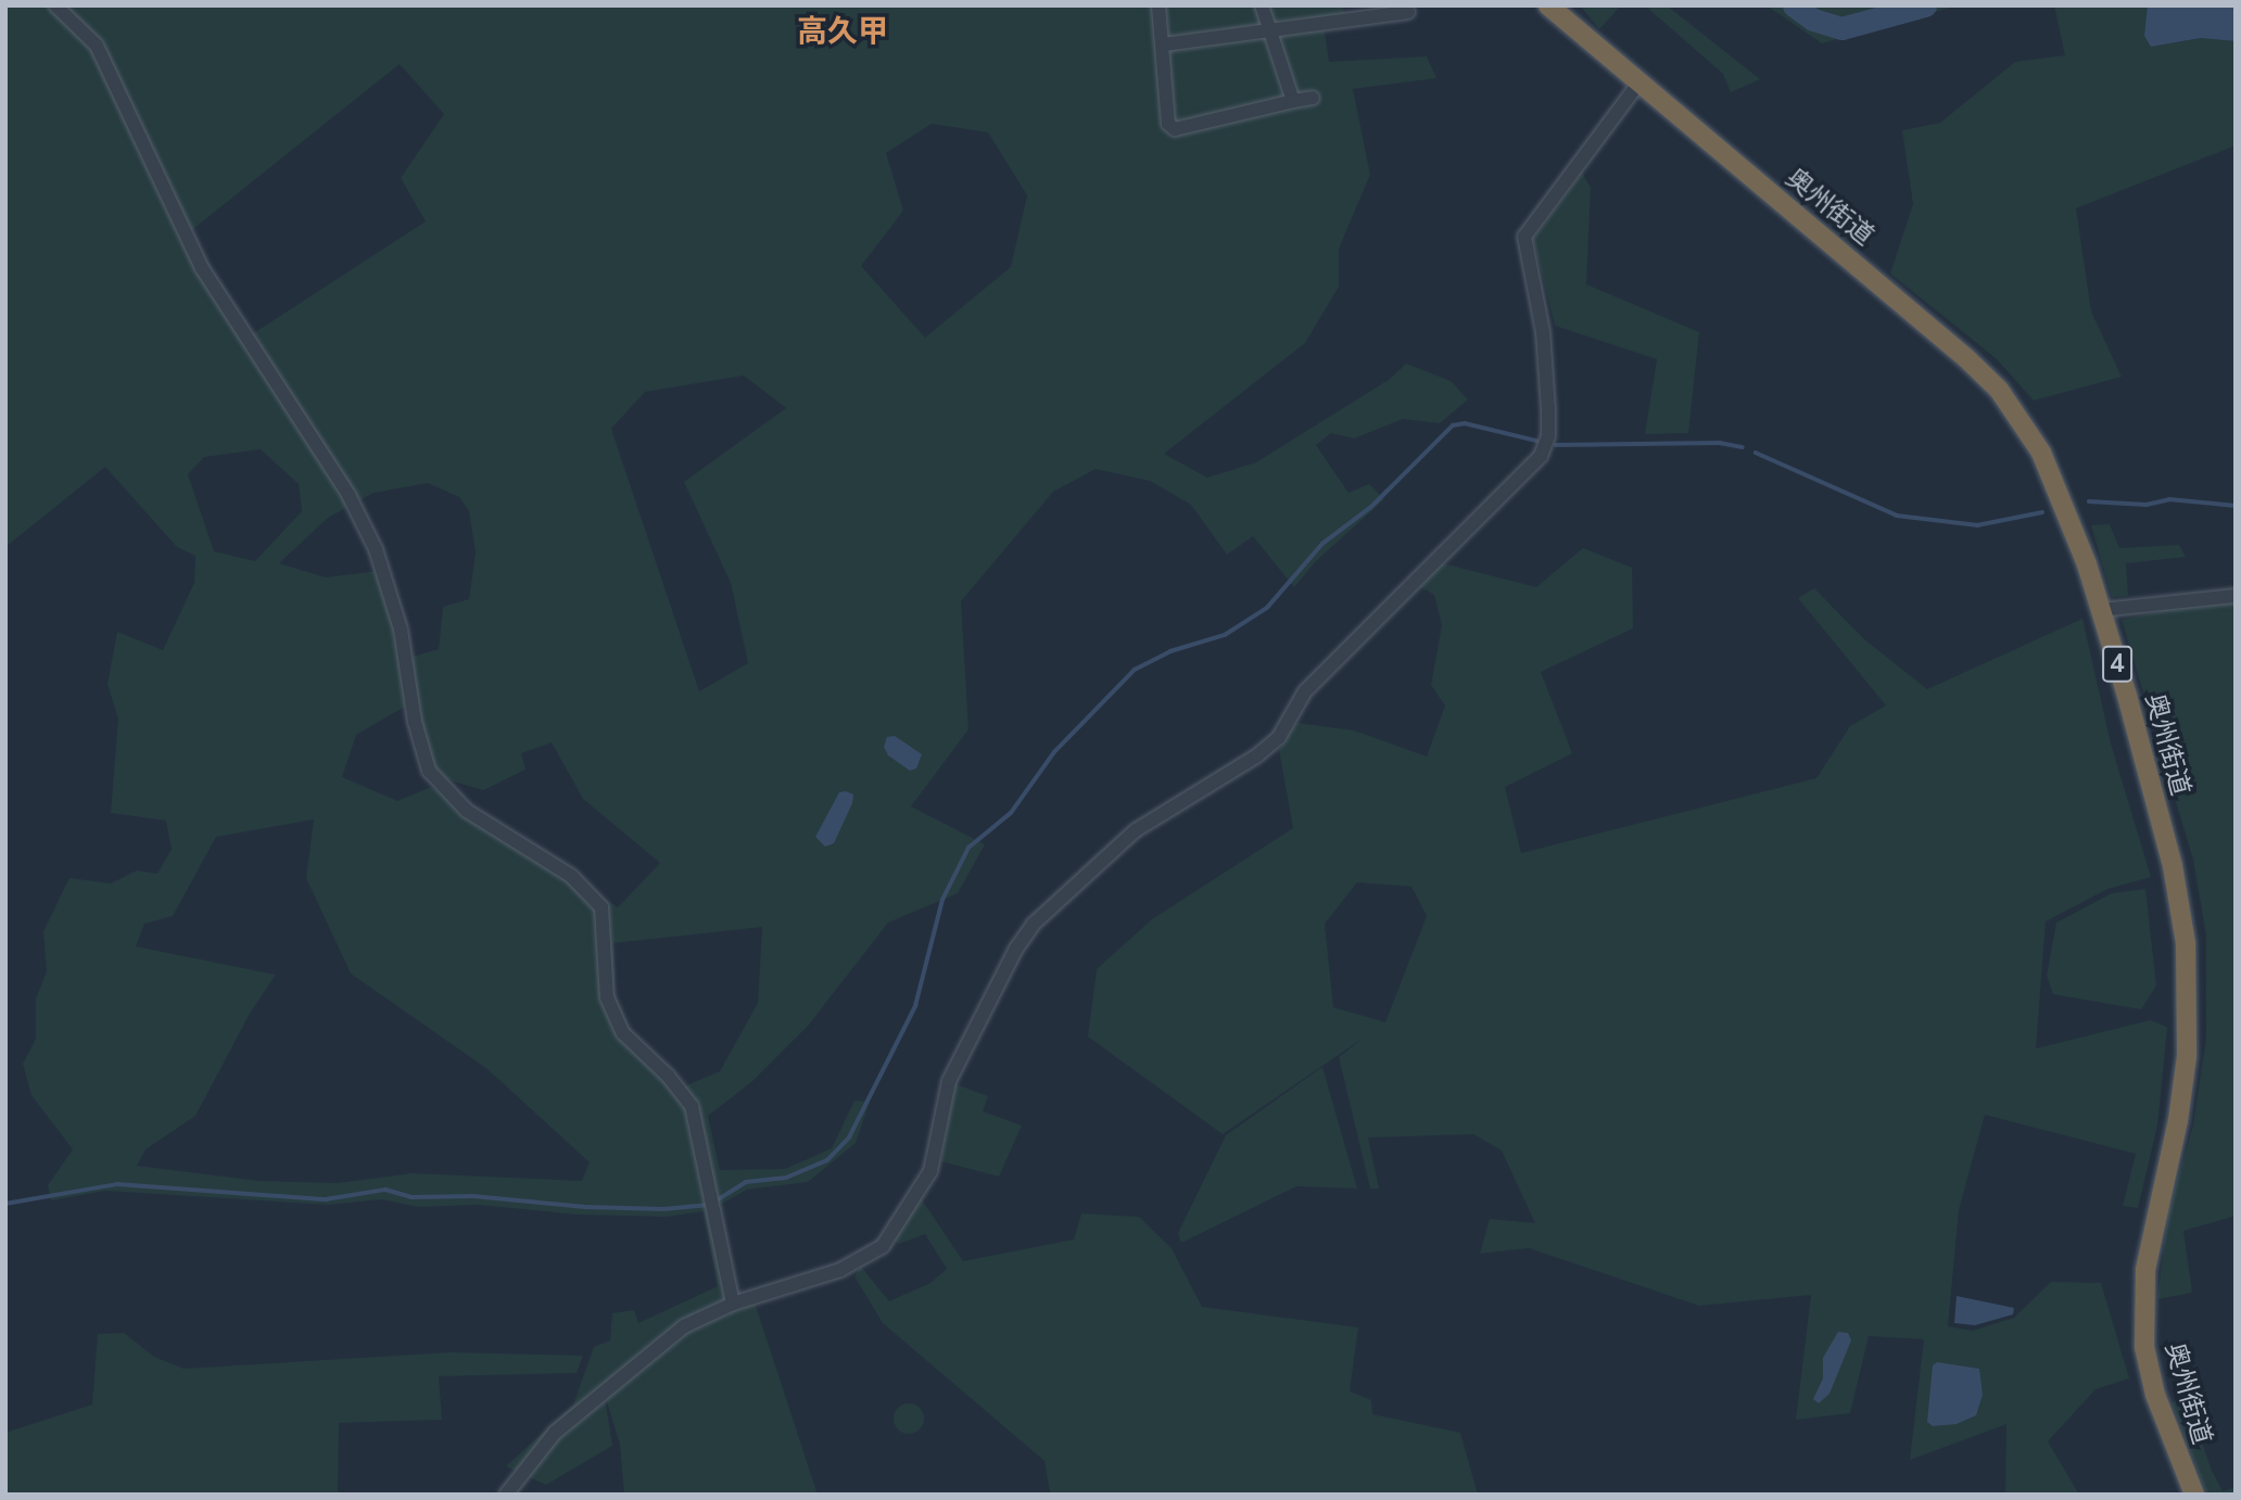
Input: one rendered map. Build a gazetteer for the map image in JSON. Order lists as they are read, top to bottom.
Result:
{
  "streets": {
    "highway": ["奥州街道", "4"]
  },
  "districts": ["高久甲"]
}
